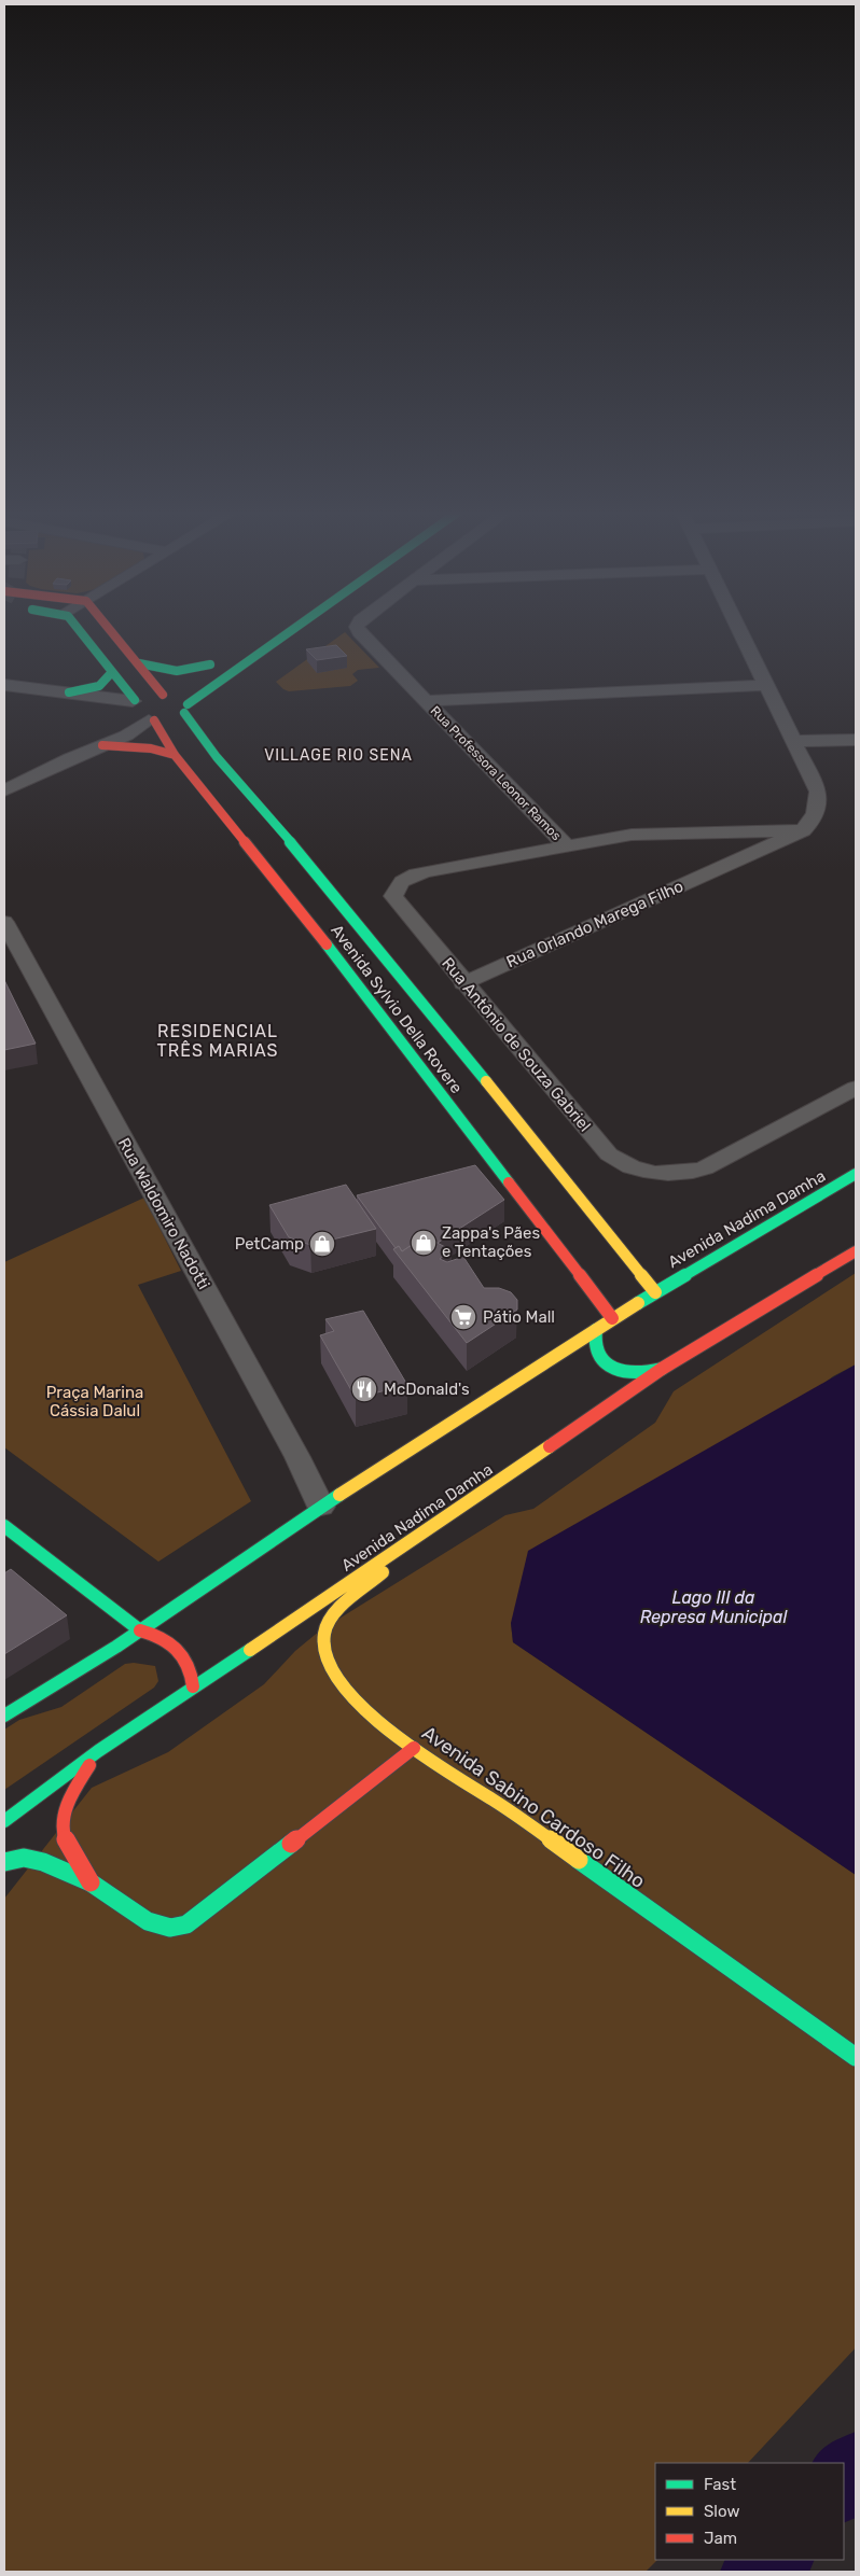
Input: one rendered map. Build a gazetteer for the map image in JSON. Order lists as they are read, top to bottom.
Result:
{
  "streets": {
    "main road": ["Avenida Sylvio Della Rovere", "Avenida Nadima Damha", "Avenida Sabino Cardoso Filho"],
    "street": [
      "Rua Professora Leonor Ramos",
      "Rua Orlando Marega Filho",
      "Rua Antônio de Souza Gabriel",
      "Rua Waldomiro Nadotti"
    ]
  },
  "crossings": [
    ["Rua Professora Leonor Ramos", "Rua Antônio de Souza Gabriel"],
    ["Rua Orlando Marega Filho", "Rua Antônio de Souza Gabriel"],
    ["Avenida Sylvio Della Rovere", "Avenida Nadima Damha"],
    ["Rua Waldomiro Nadotti", "Avenida Nadima Damha"],
    ["Avenida Nadima Damha", "Avenida Sabino Cardoso Filho"]
  ],
  "districts": ["VILLAGE RIO SENA", "RESIDENCIAL TRÊS MARIAS"],
  "water": ["Lago III da Represa Municipal"],
  "parks": ["Praça Marina Cássia Dalul"],
  "places": {
    "shop": ["Zappa's Pães e Tentações", "PetCamp"],
    "supermarket": ["Pátio Mall"],
    "restaurant": ["McDonald's"]
  },
  "legend": ["Fast", "Slow", "Jam"]
}
